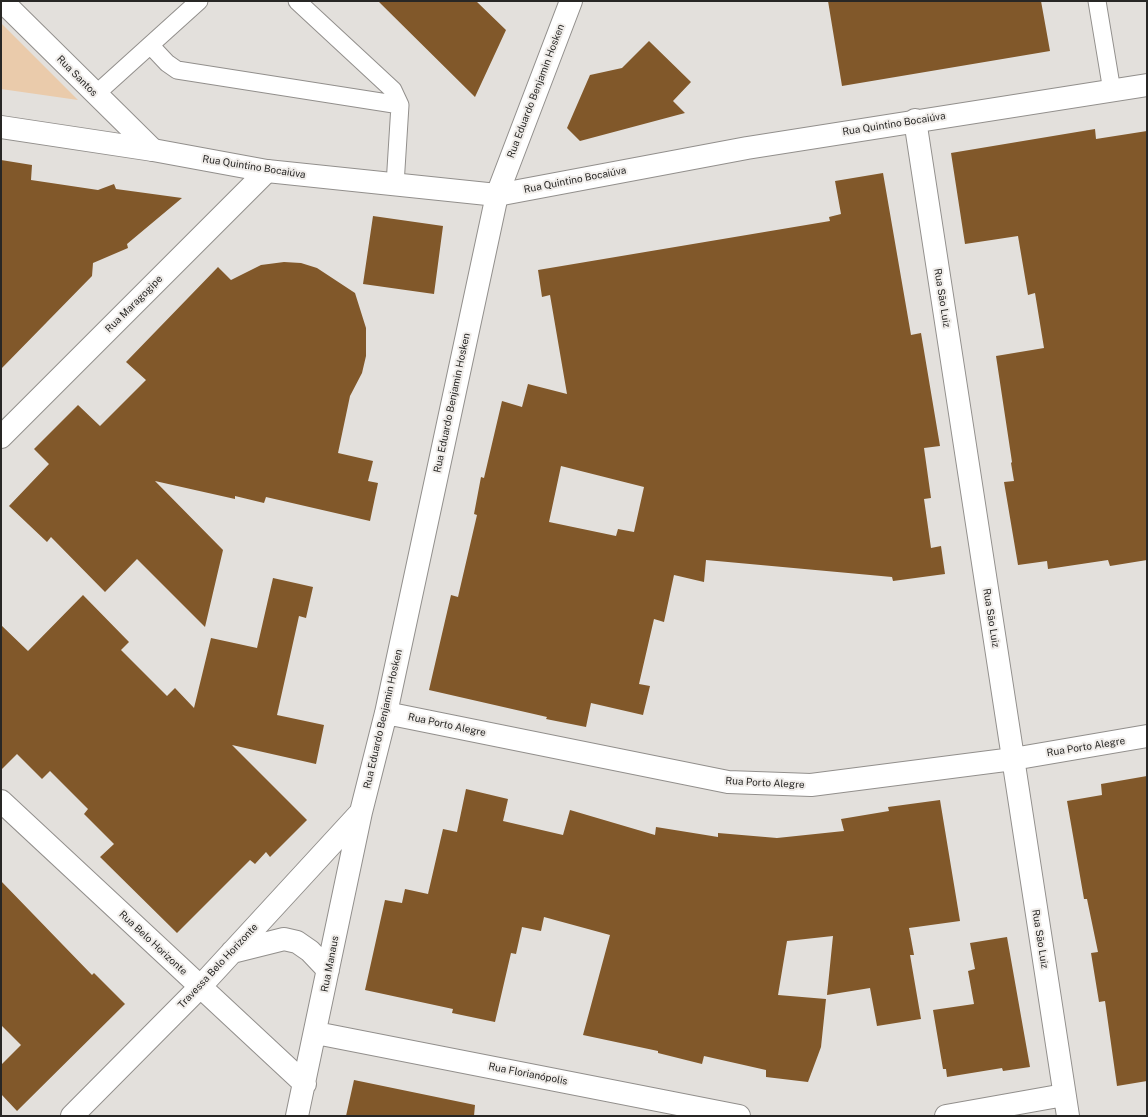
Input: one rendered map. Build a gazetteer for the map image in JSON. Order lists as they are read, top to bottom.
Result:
{
  "streets": {
    "street": [
      "Rua Santos",
      "Rua Eduardo Benjamin Hosken",
      "Rua Quintino Bocaiúva",
      "Rua São Luiz",
      "Rua Maragogipe",
      "Rua Porto Alegre",
      "Rua Belo Horizonte",
      "Rua Manaus",
      "Travessa Belo Horizonte",
      "Rua Florianópolis"
    ]
  },
  "crossings": [
    ["Rua Santos", "Rua Quintino Bocaiúva"],
    ["Rua Eduardo Benjamin Hosken", "Rua Quintino Bocaiúva"],
    ["Rua Eduardo Benjamin Hosken", "Rua Porto Alegre"],
    ["Rua Eduardo Benjamin Hosken", "Rua Manaus"],
    ["Rua Eduardo Benjamin Hosken", "Travessa Belo Horizonte"],
    ["Rua Quintino Bocaiúva", "Rua São Luiz"],
    ["Rua Quintino Bocaiúva", "Rua Maragogipe"],
    ["Rua São Luiz", "Rua Porto Alegre"],
    ["Rua Belo Horizonte", "Rua Manaus"],
    ["Rua Belo Horizonte", "Travessa Belo Horizonte"],
    ["Rua Manaus", "Travessa Belo Horizonte"],
    ["Rua Manaus", "Rua Florianópolis"]
  ]
}
